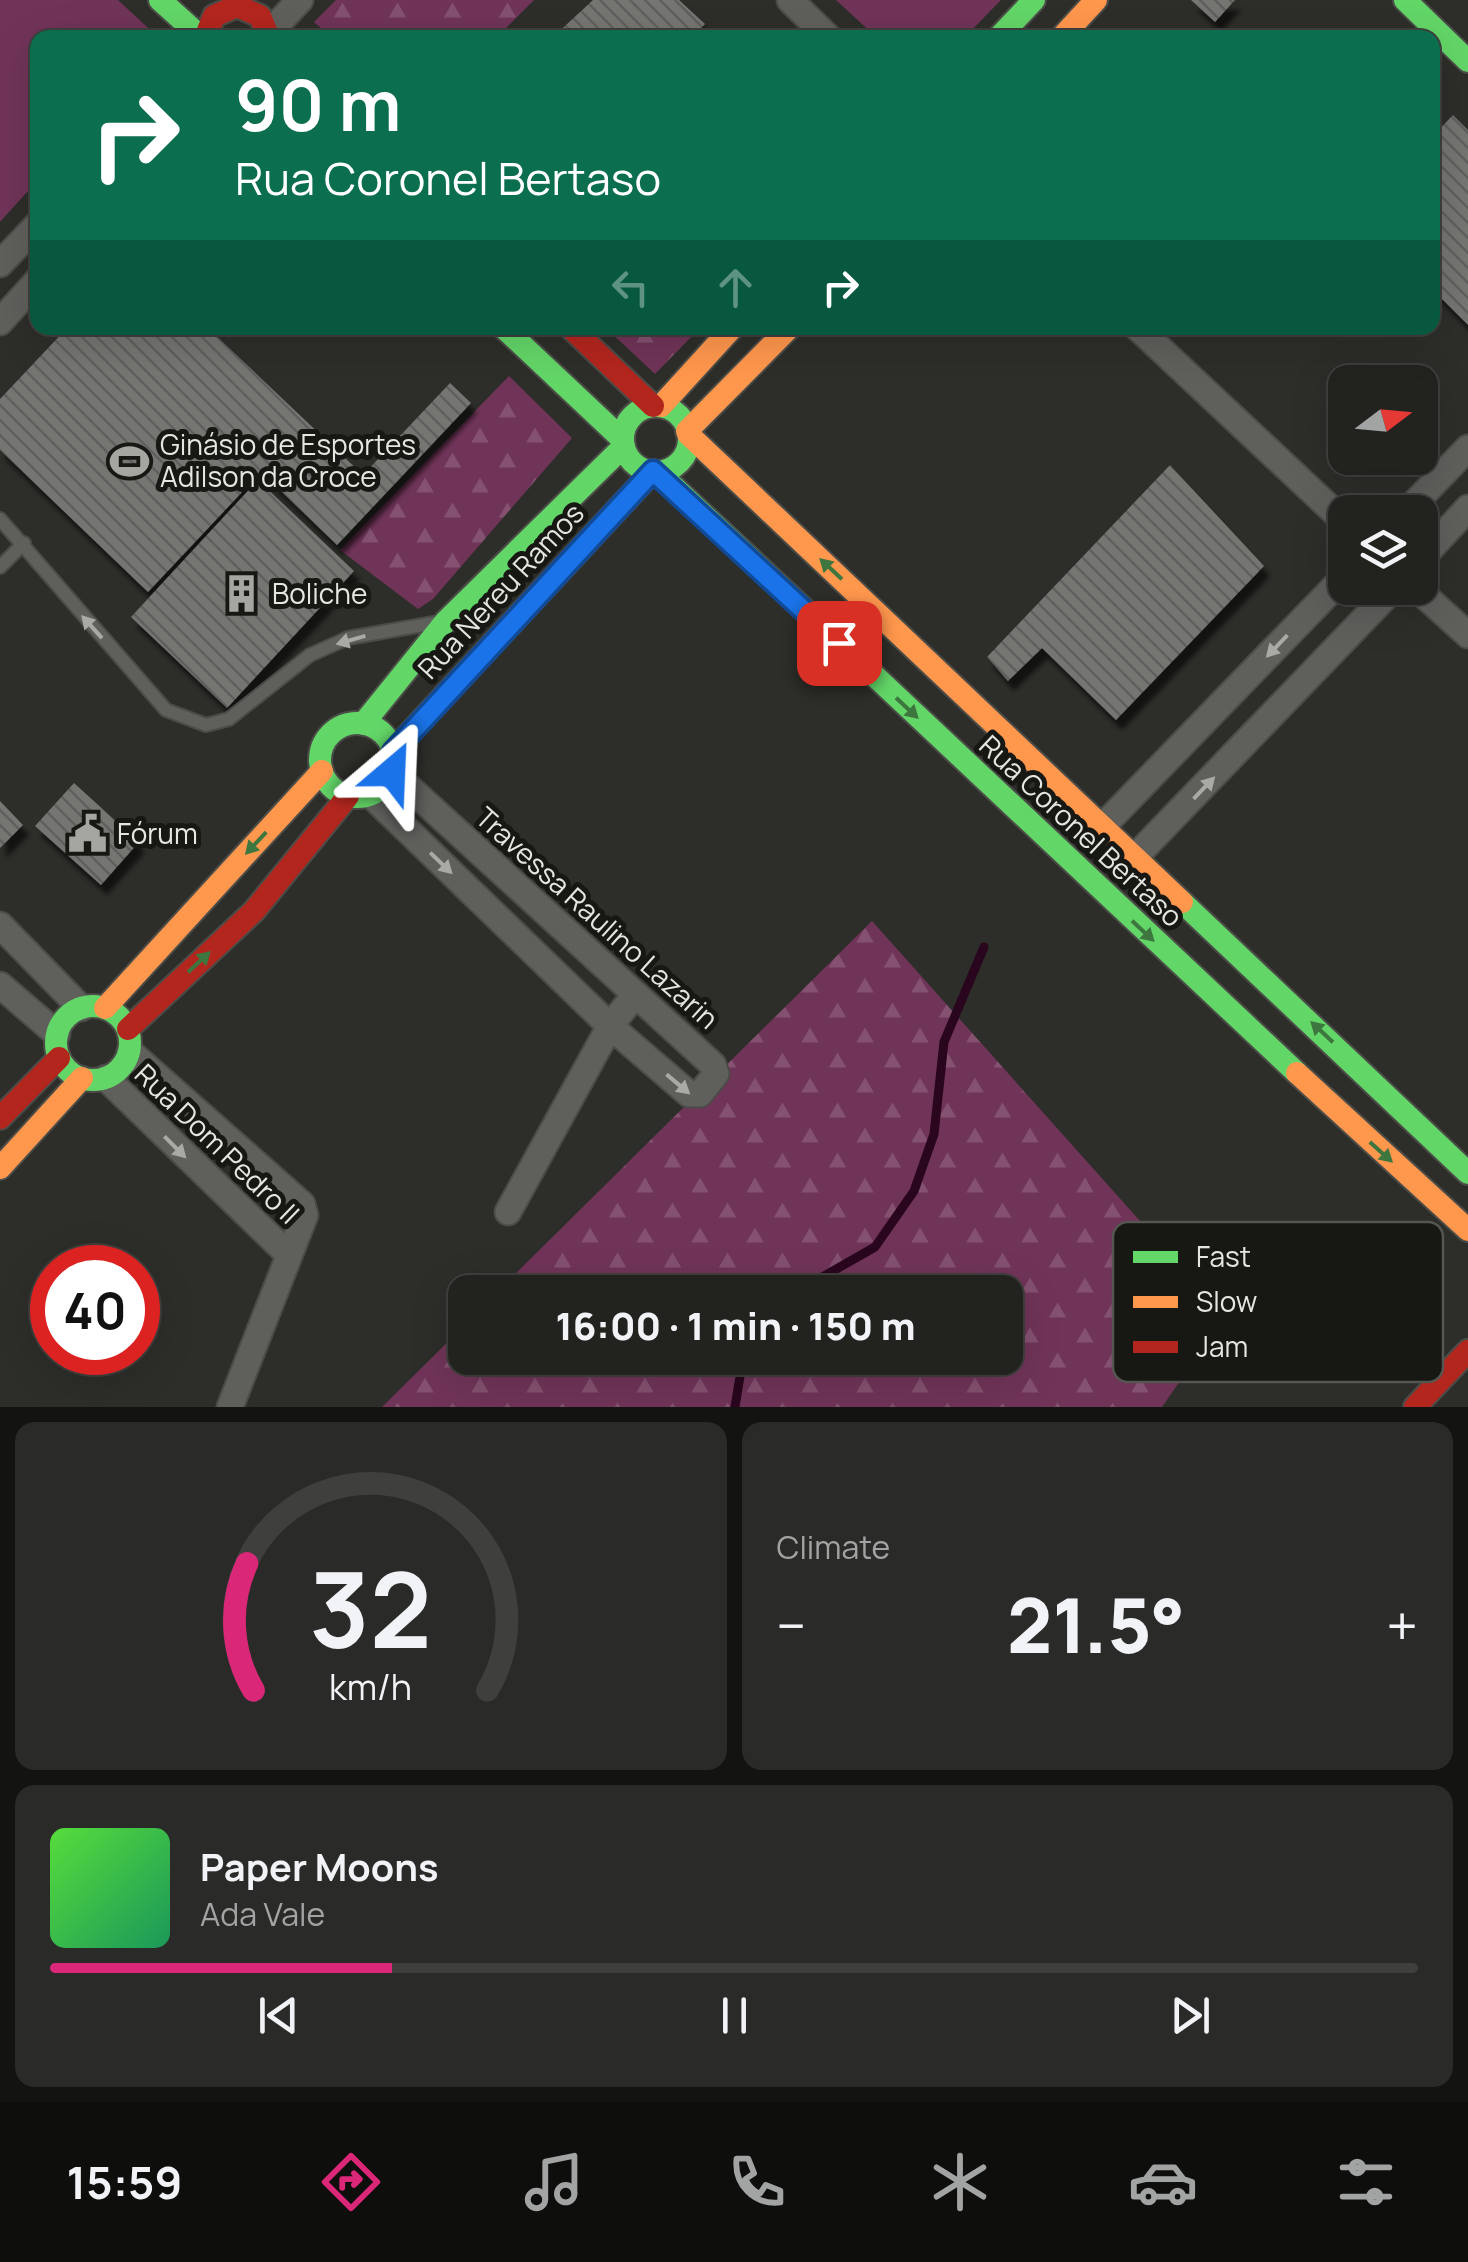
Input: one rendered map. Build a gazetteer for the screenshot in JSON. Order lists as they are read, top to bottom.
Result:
{
  "streets": {
    "street": [
      "Rua Nereu Ramos",
      "Rua Coronel Bertaso",
      "Travessa Raulino Lazarin",
      "Rua Dom Pedro II"
    ]
  },
  "crossings": [
    ["Rua Nereu Ramos", "Rua Coronel Bertaso"],
    ["Rua Nereu Ramos", "Travessa Raulino Lazarin"]
  ],
  "one_way": ["Rua Dom Pedro II"],
  "places": {
    "sports": ["Ginásio de Esportes Adilson da Croce"],
    "building": ["Boliche"],
    "public building": ["Fórum"]
  },
  "legend": ["Fast", "Slow", "Jam"],
  "north": "right",
  "page": {
    "turn": ["90 m", "Rua Coronel Bertaso"],
    "limit": "40",
    "trip": "16:00 · 1 min · 150 m",
    "tile": "Climate",
    "heat": ["−", "21.5°", "+"],
    "song": ["Paper Moons", "Ada Vale"],
    "tabs": "15:59",
    "gauge": ["32", "km/h"]
  }
}
